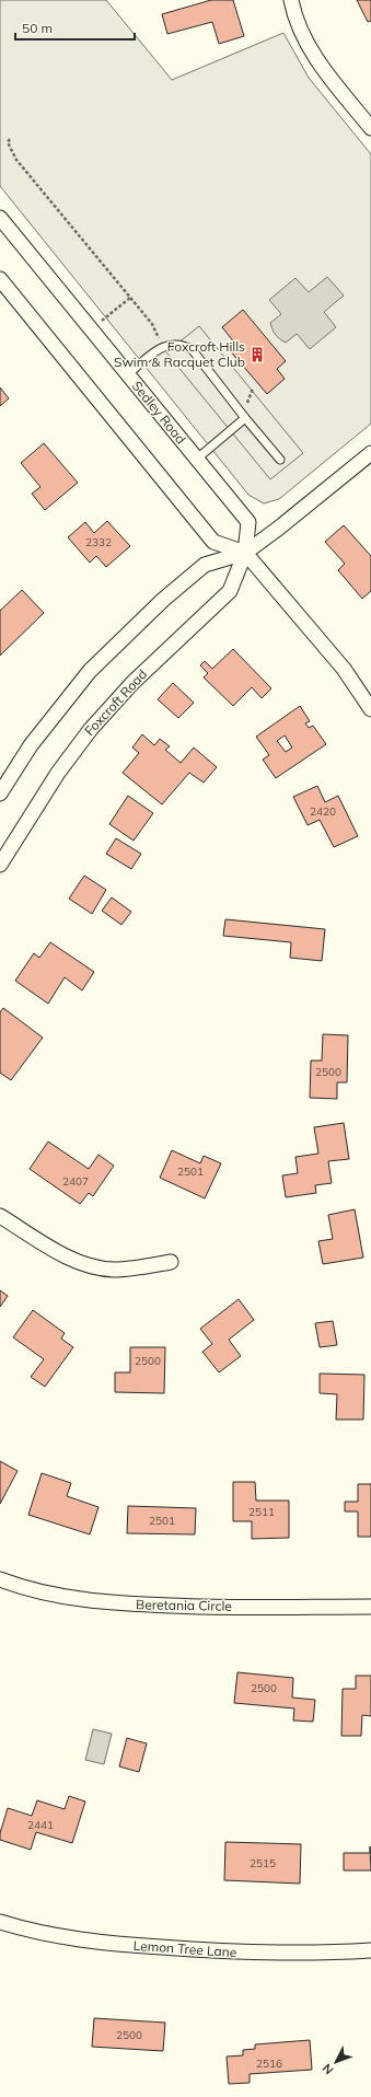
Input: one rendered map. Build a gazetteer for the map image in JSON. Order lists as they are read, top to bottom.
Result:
{
  "streets": {
    "street": [
      "Sedley Road",
      "Foxcroft Road",
      "Beretania Circle",
      "Lemon Tree Lane"
    ]
  },
  "crossings": [
    ["Sedley Road", "Foxcroft Road"]
  ],
  "places": {
    "building": ["Foxcroft Hills Swim & Racquet Club"]
  },
  "house_numbers": [
    "2332",
    "2420",
    "2500",
    "2501",
    "2407",
    "2500",
    "2511",
    "2501",
    "2500",
    "2441",
    "2515",
    "2500",
    "2516"
  ],
  "scale_bar": "50 m",
  "north": "bottom left"
}
